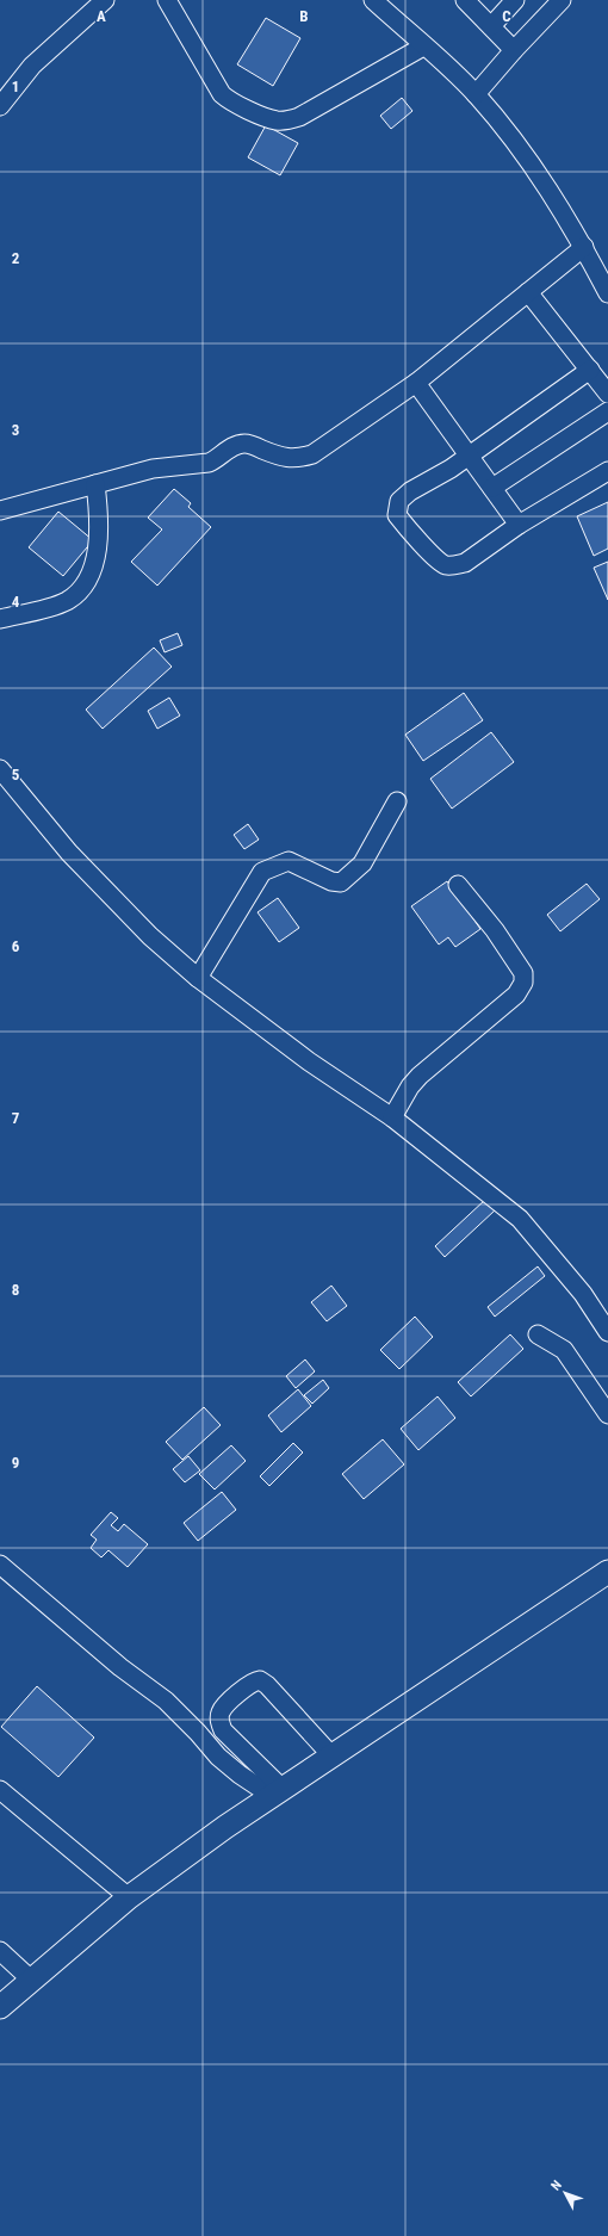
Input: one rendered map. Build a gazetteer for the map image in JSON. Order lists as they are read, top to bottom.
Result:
{
  "north": "top left",
  "grid": {
    "columns": ["A", "B", "C"],
    "rows": [
      "1",
      "2",
      "3",
      "4",
      "5",
      "6",
      "7",
      "8",
      "9"
    ]
  }
}
